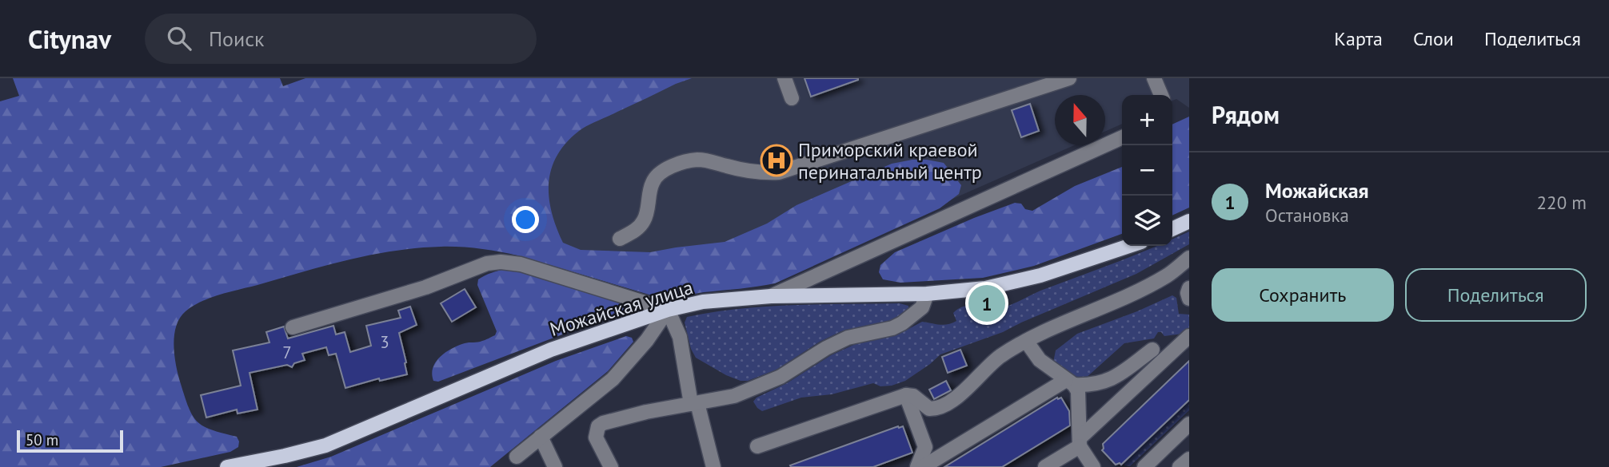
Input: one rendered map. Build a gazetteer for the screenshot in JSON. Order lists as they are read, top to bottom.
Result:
{
  "streets": {
    "main road": ["Можайская улица"]
  },
  "places": {
    "hospital": ["Приморский краевой перинатальный центр"]
  },
  "house_numbers": ["3", "7"],
  "scale_bar": "50 m",
  "north": "top",
  "page": {
    "header": "Citynav",
    "search": "Поиск",
    "nav": ["Карта", "Слои", "Поделиться"],
    "heading": "Рядом",
    "map_buttons": ["+", "−"],
    "list": [
      {
        "mark": "1",
        "name": "Можайская",
        "note": "Остановка",
        "value": "220 m"
      }
    ],
    "buttons": ["Сохранить", "Поделиться"],
    "pins": "1",
    "scale": "50 m"
  }
}
